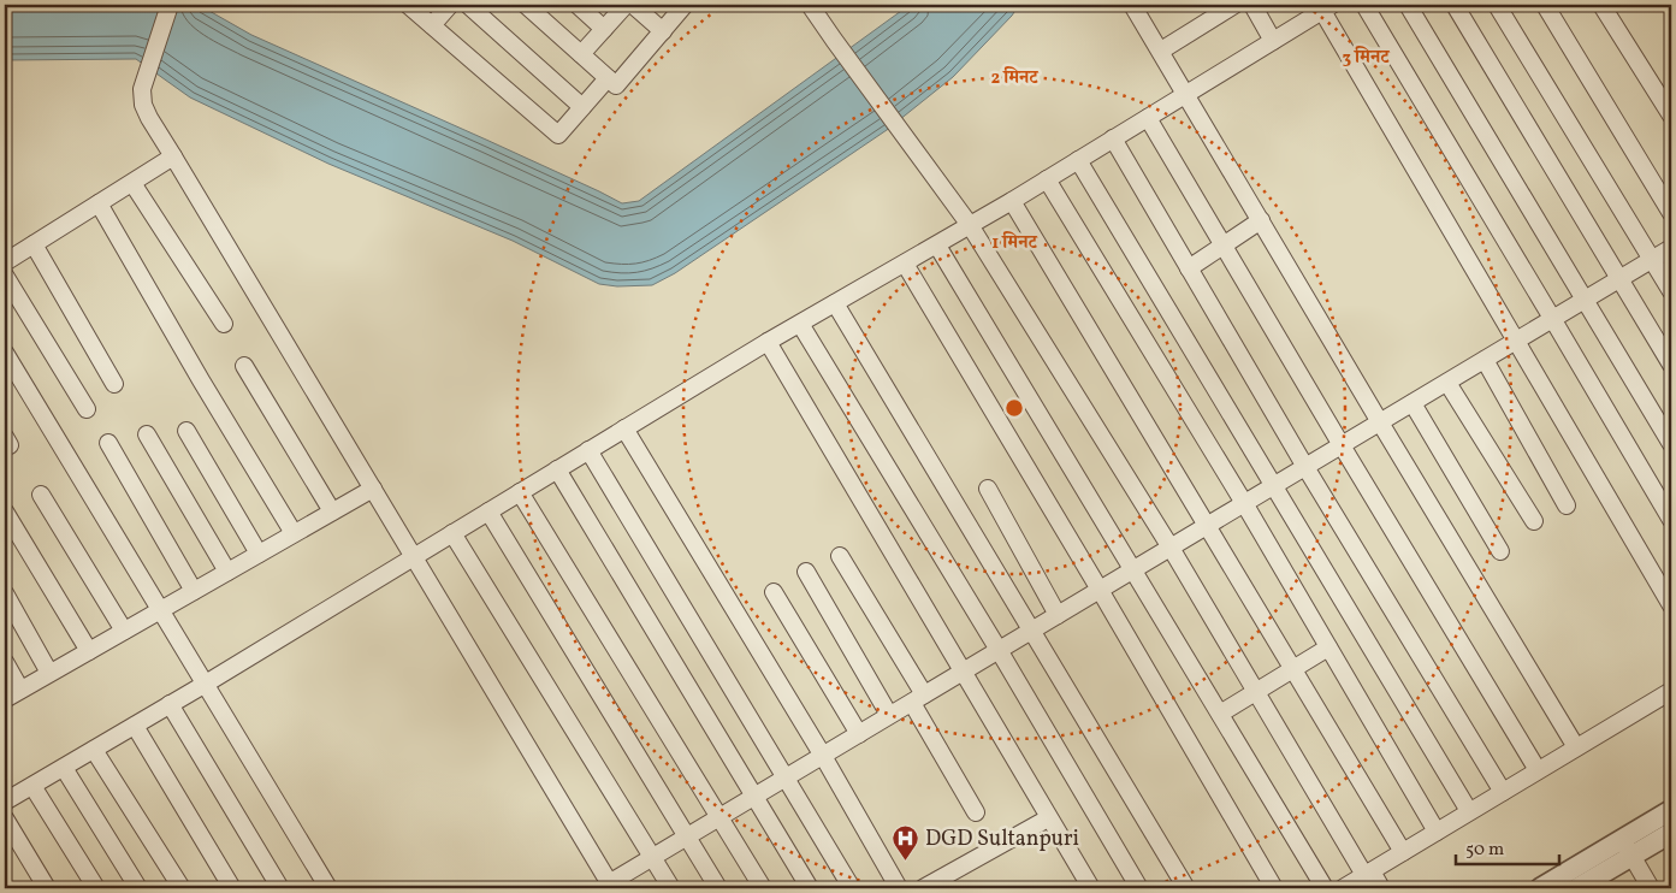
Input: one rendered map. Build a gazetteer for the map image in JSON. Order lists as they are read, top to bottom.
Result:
{
  "places": {
    "hospital": ["DGD Sultanpuri"]
  },
  "scale_bar": "50 m",
  "rings": ["3 मिनट", "2 मिनट", "1 मिनट"]
}
